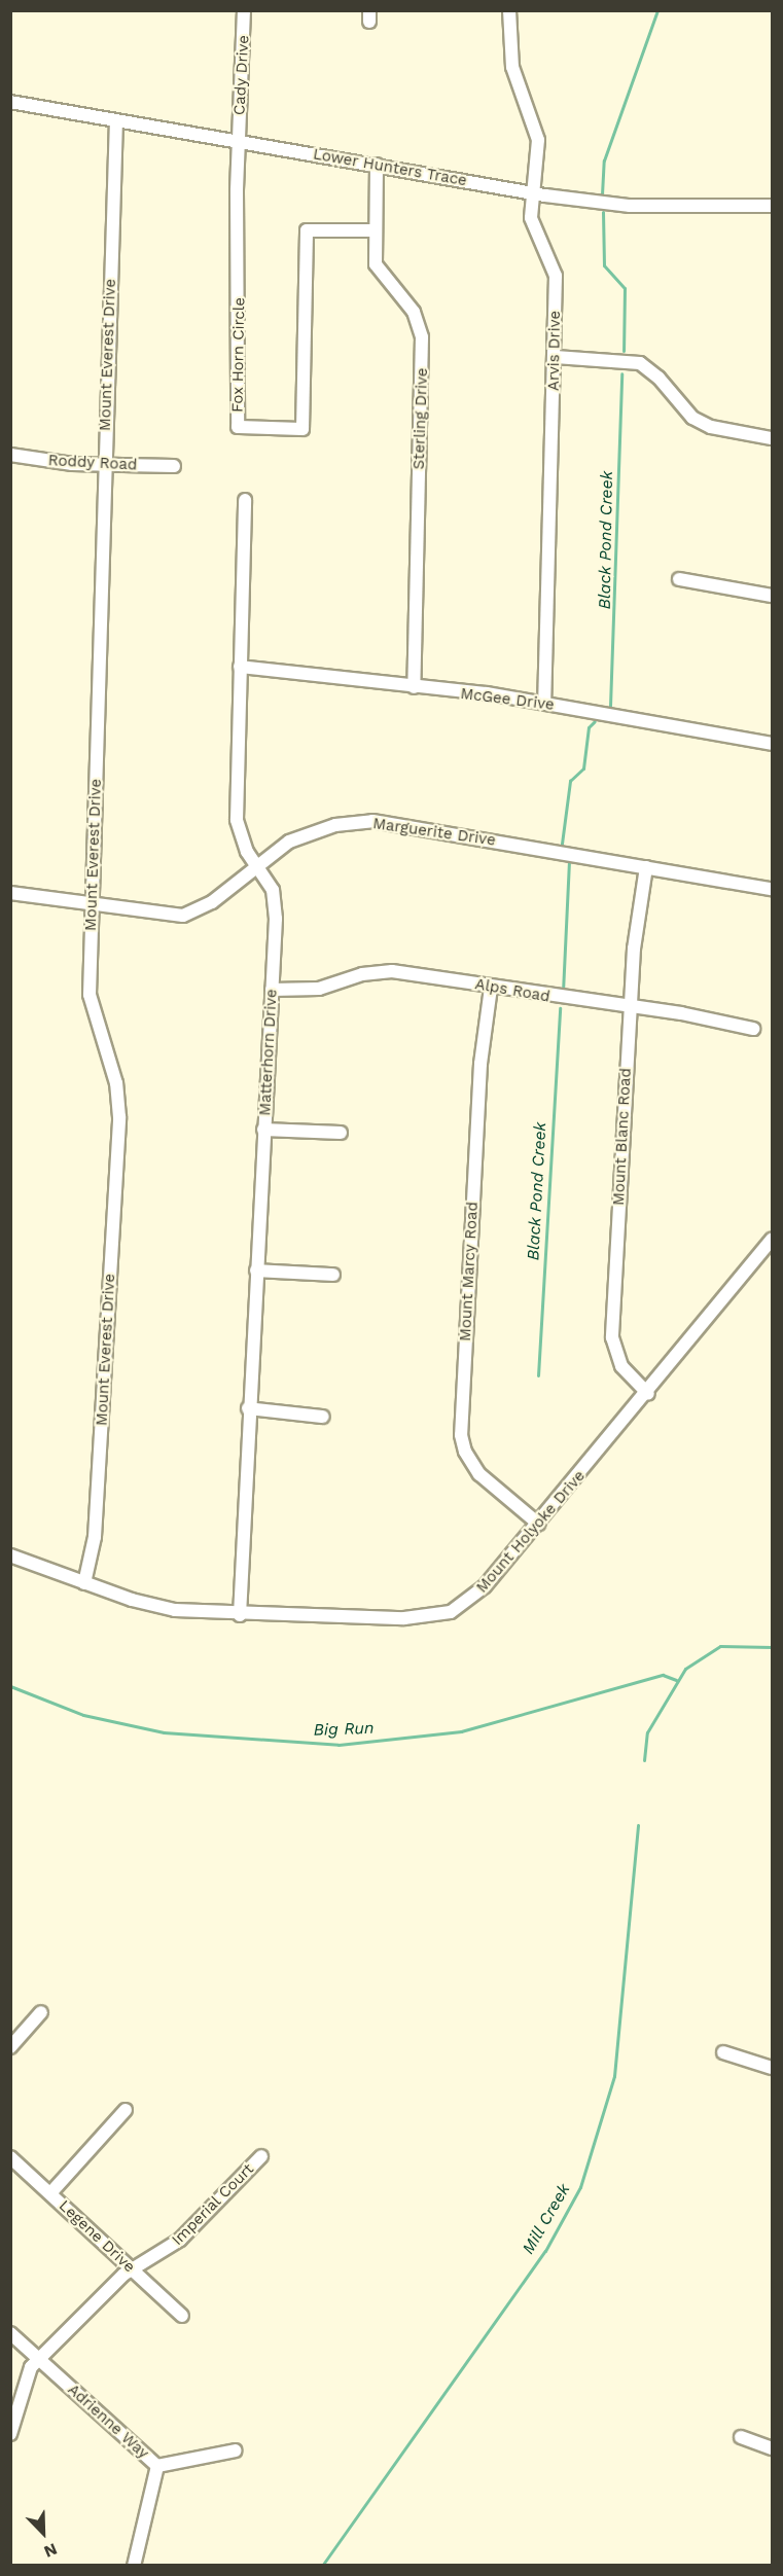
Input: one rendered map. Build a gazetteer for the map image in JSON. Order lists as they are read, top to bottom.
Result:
{
  "streets": {
    "street": [
      "Cady Drive",
      "Lower Hunters Trace",
      "Arvis Drive",
      "Mount Everest Drive",
      "Fox Horn Circle",
      "Sterling Drive",
      "Roddy Road",
      "McGee Drive",
      "Marguerite Drive",
      "Alps Road",
      "Matterhorn Drive",
      "Mount Blanc Road",
      "Mount Marcy Road",
      "Mount Holyoke Drive",
      "Imperial Court",
      "Legene Drive",
      "Adrienne Way"
    ]
  },
  "crossings": [
    ["Cady Drive", "Lower Hunters Trace"],
    ["Cady Drive", "Fox Horn Circle"],
    ["Lower Hunters Trace", "Arvis Drive"],
    ["Lower Hunters Trace", "Mount Everest Drive"],
    ["Lower Hunters Trace", "Fox Horn Circle"],
    ["Lower Hunters Trace", "Sterling Drive"],
    ["Arvis Drive", "McGee Drive"],
    ["Mount Everest Drive", "Roddy Road"],
    ["Mount Everest Drive", "Marguerite Drive"],
    ["Mount Everest Drive", "Mount Holyoke Drive"],
    ["Fox Horn Circle", "Sterling Drive"],
    ["Sterling Drive", "McGee Drive"],
    ["McGee Drive", "Matterhorn Drive"],
    ["Marguerite Drive", "Matterhorn Drive"],
    ["Marguerite Drive", "Mount Blanc Road"],
    ["Alps Road", "Matterhorn Drive"],
    ["Alps Road", "Mount Blanc Road"],
    ["Alps Road", "Mount Marcy Road"],
    ["Matterhorn Drive", "Mount Holyoke Drive"],
    ["Mount Blanc Road", "Mount Holyoke Drive"],
    ["Mount Marcy Road", "Mount Holyoke Drive"],
    ["Imperial Court", "Legene Drive"],
    ["Imperial Court", "Adrienne Way"]
  ],
  "water": ["Black Pond Creek", "Big Run", "Mill Creek"],
  "north": "bottom right"
}
